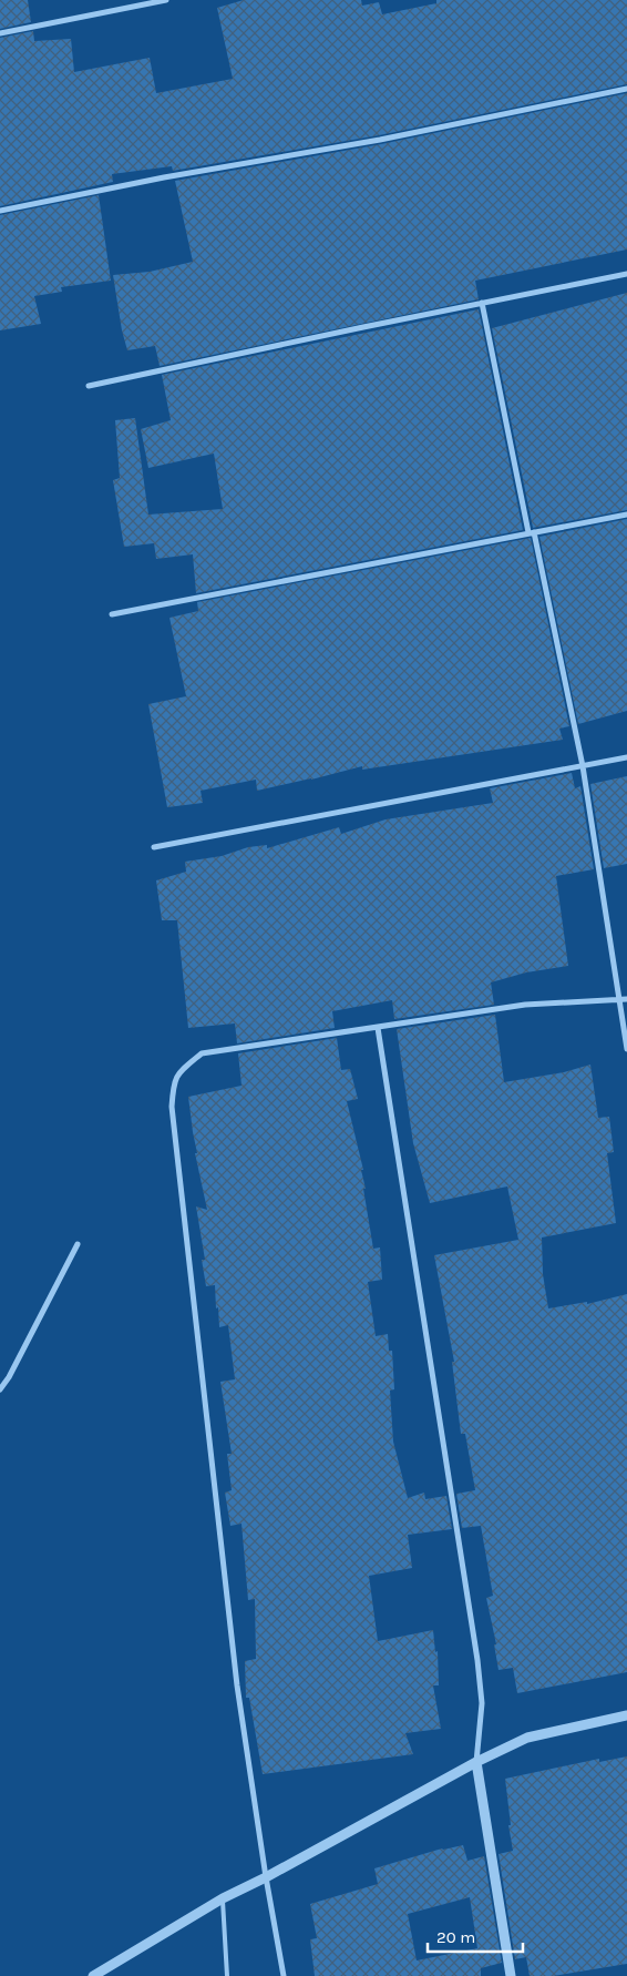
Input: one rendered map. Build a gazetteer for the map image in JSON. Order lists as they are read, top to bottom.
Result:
{
  "scale_bar": "20 m"
}
